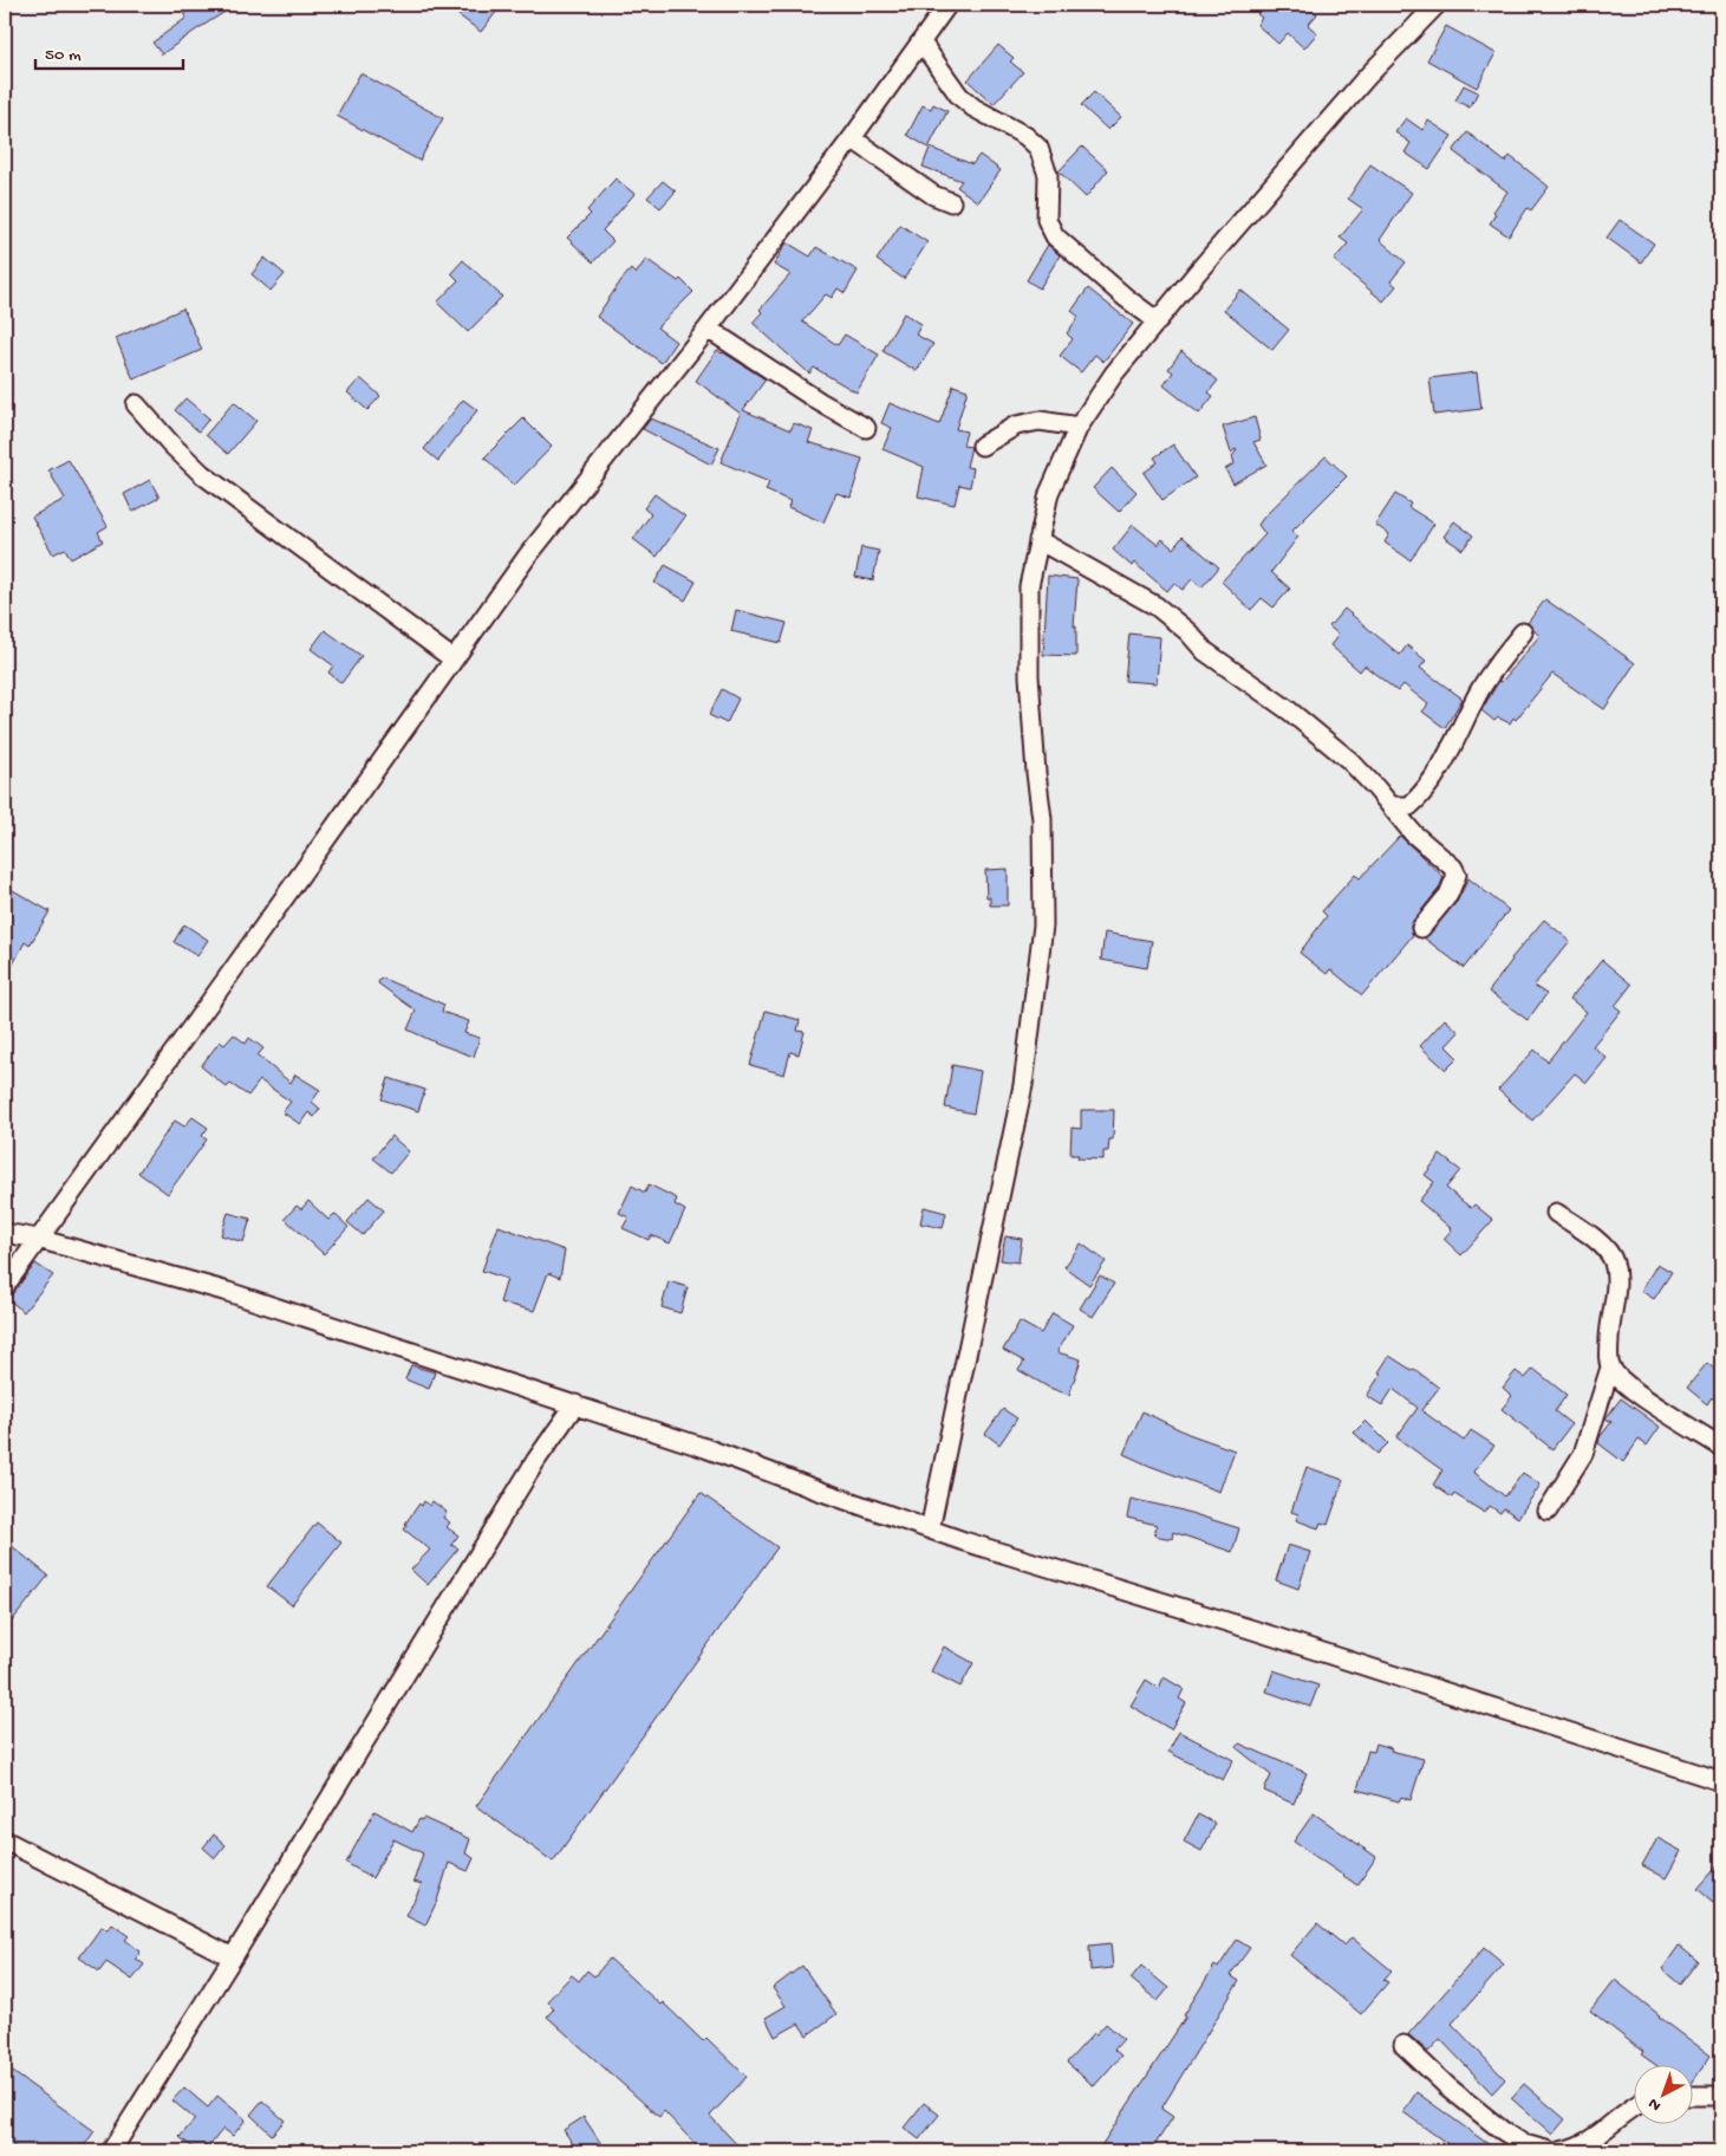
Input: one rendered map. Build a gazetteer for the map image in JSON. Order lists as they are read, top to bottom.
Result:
{
  "scale_bar": "50 m",
  "north": "bottom left"
}
